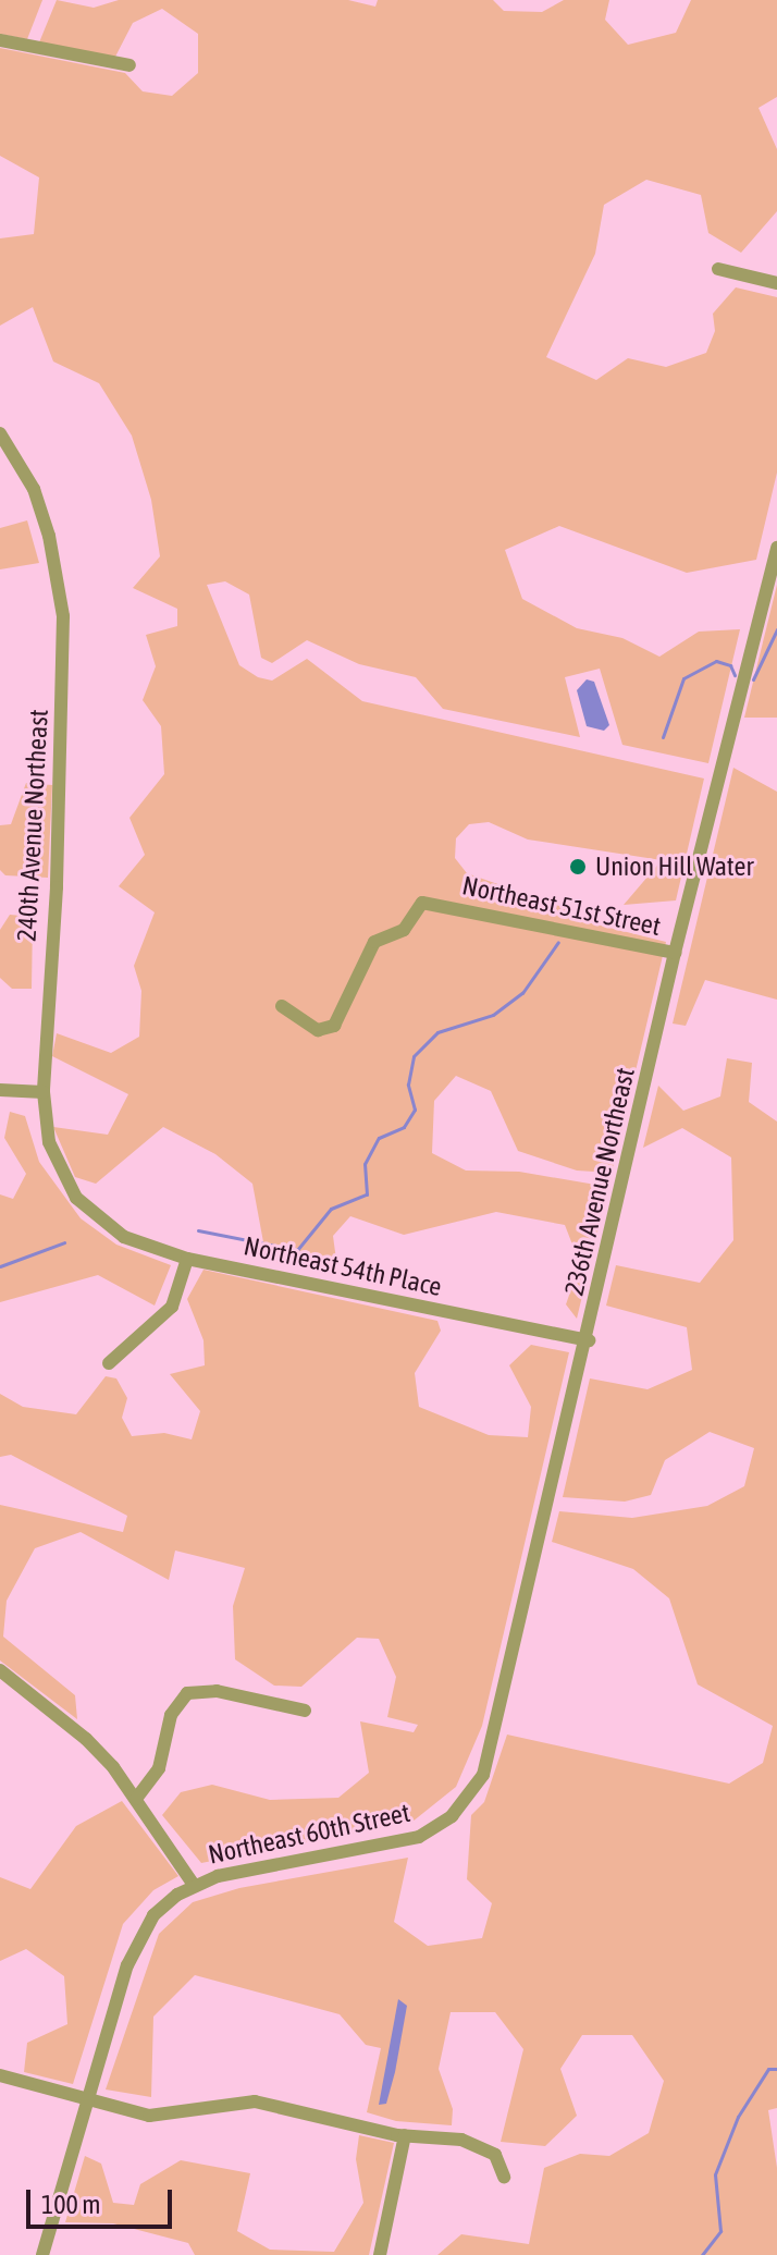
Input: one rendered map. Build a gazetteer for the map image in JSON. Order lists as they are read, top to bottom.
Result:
{
  "streets": {
    "street": [
      "240th Avenue Northeast",
      "Northeast 51st Street",
      "236th Avenue Northeast",
      "Northeast 54th Place",
      "Northeast 60th Street"
    ]
  },
  "crossings": [
    ["240th Avenue Northeast", "Northeast 54th Place"],
    ["Northeast 51st Street", "236th Avenue Northeast"],
    ["236th Avenue Northeast", "Northeast 54th Place"],
    ["236th Avenue Northeast", "Northeast 60th Street"]
  ],
  "places": ["Union Hill Water"],
  "scale_bar": "100 m"
}
